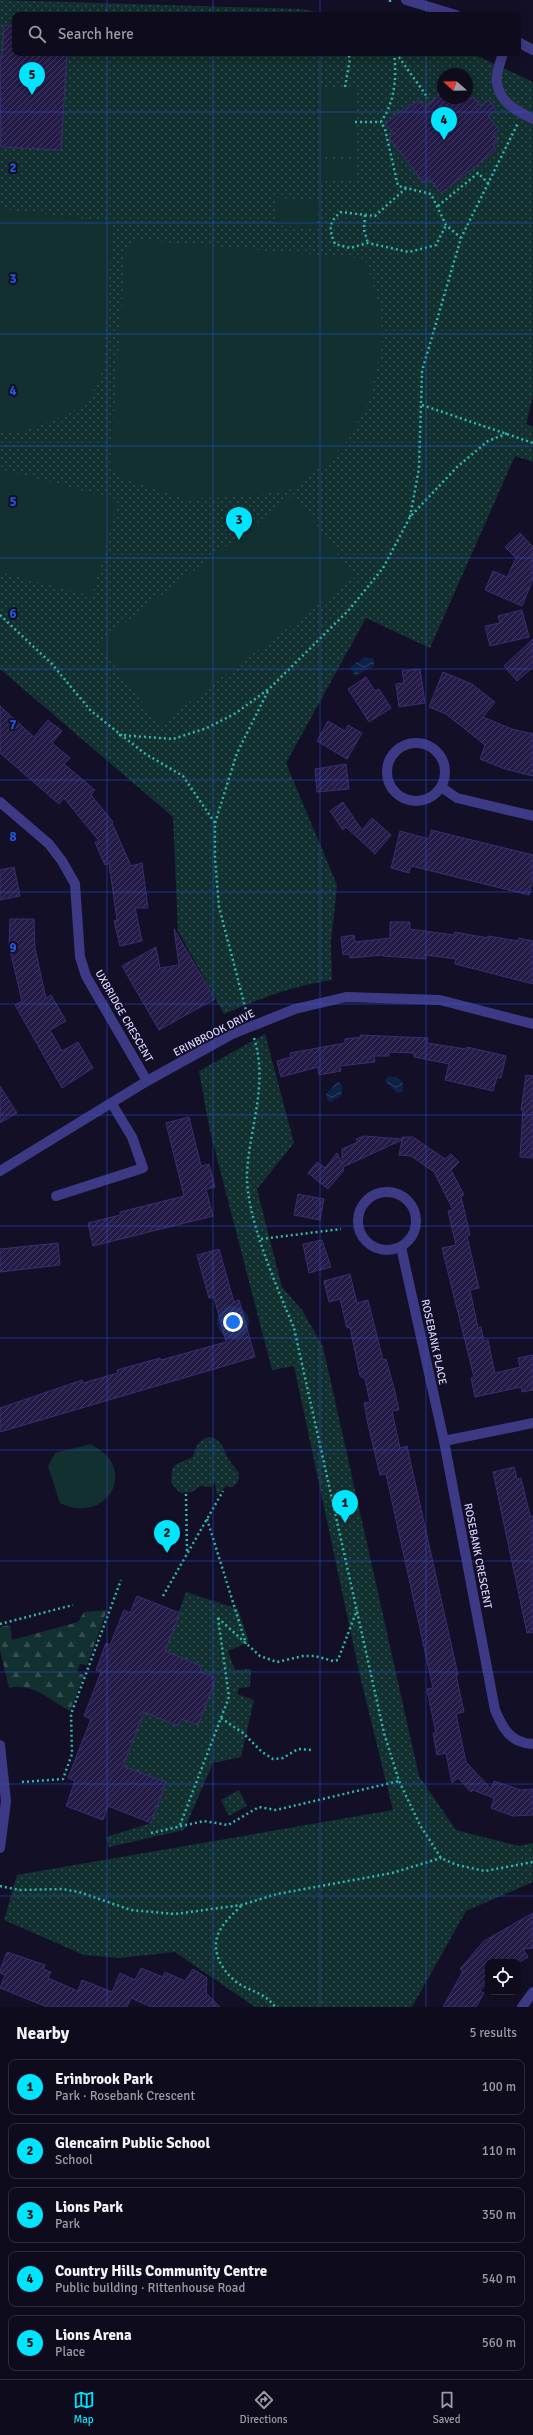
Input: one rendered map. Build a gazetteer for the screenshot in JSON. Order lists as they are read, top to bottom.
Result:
{
  "streets": {
    "street": [
      "UXBRIDGE CRESCENT",
      "ERINBROOK DRIVE",
      "ROSEBANK PLACE",
      "ROSEBANK CRESCENT"
    ]
  },
  "crossings": [
    ["UXBRIDGE CRESCENT", "ERINBROOK DRIVE"],
    ["ROSEBANK PLACE", "ROSEBANK CRESCENT"]
  ],
  "north": "left",
  "page": {
    "search": "Search here",
    "pins": [
      "5",
      "4",
      "3",
      "1",
      "2"
    ],
    "heading": ["Nearby", "5 results"],
    "list": [
      {
        "mark": "1",
        "name": "Erinbrook Park",
        "note": "Park · Rosebank Crescent",
        "value": "100 m"
      },
      {
        "mark": "2",
        "name": "Glencairn Public School",
        "note": "School",
        "value": "110 m"
      },
      {
        "mark": "3",
        "name": "Lions Park",
        "note": "Park",
        "value": "350 m"
      },
      {
        "mark": "4",
        "name": "Country Hills Community Centre",
        "note": "Public building · Rittenhouse Road",
        "value": "540 m"
      },
      {
        "mark": "5",
        "name": "Lions Arena",
        "note": "Place",
        "value": "560 m"
      }
    ],
    "nav": ["Map", "Directions", "Saved"]
  },
  "grid": {
    "rows": [
      "2",
      "3",
      "4",
      "5",
      "6",
      "7",
      "8",
      "9"
    ]
  }
}
